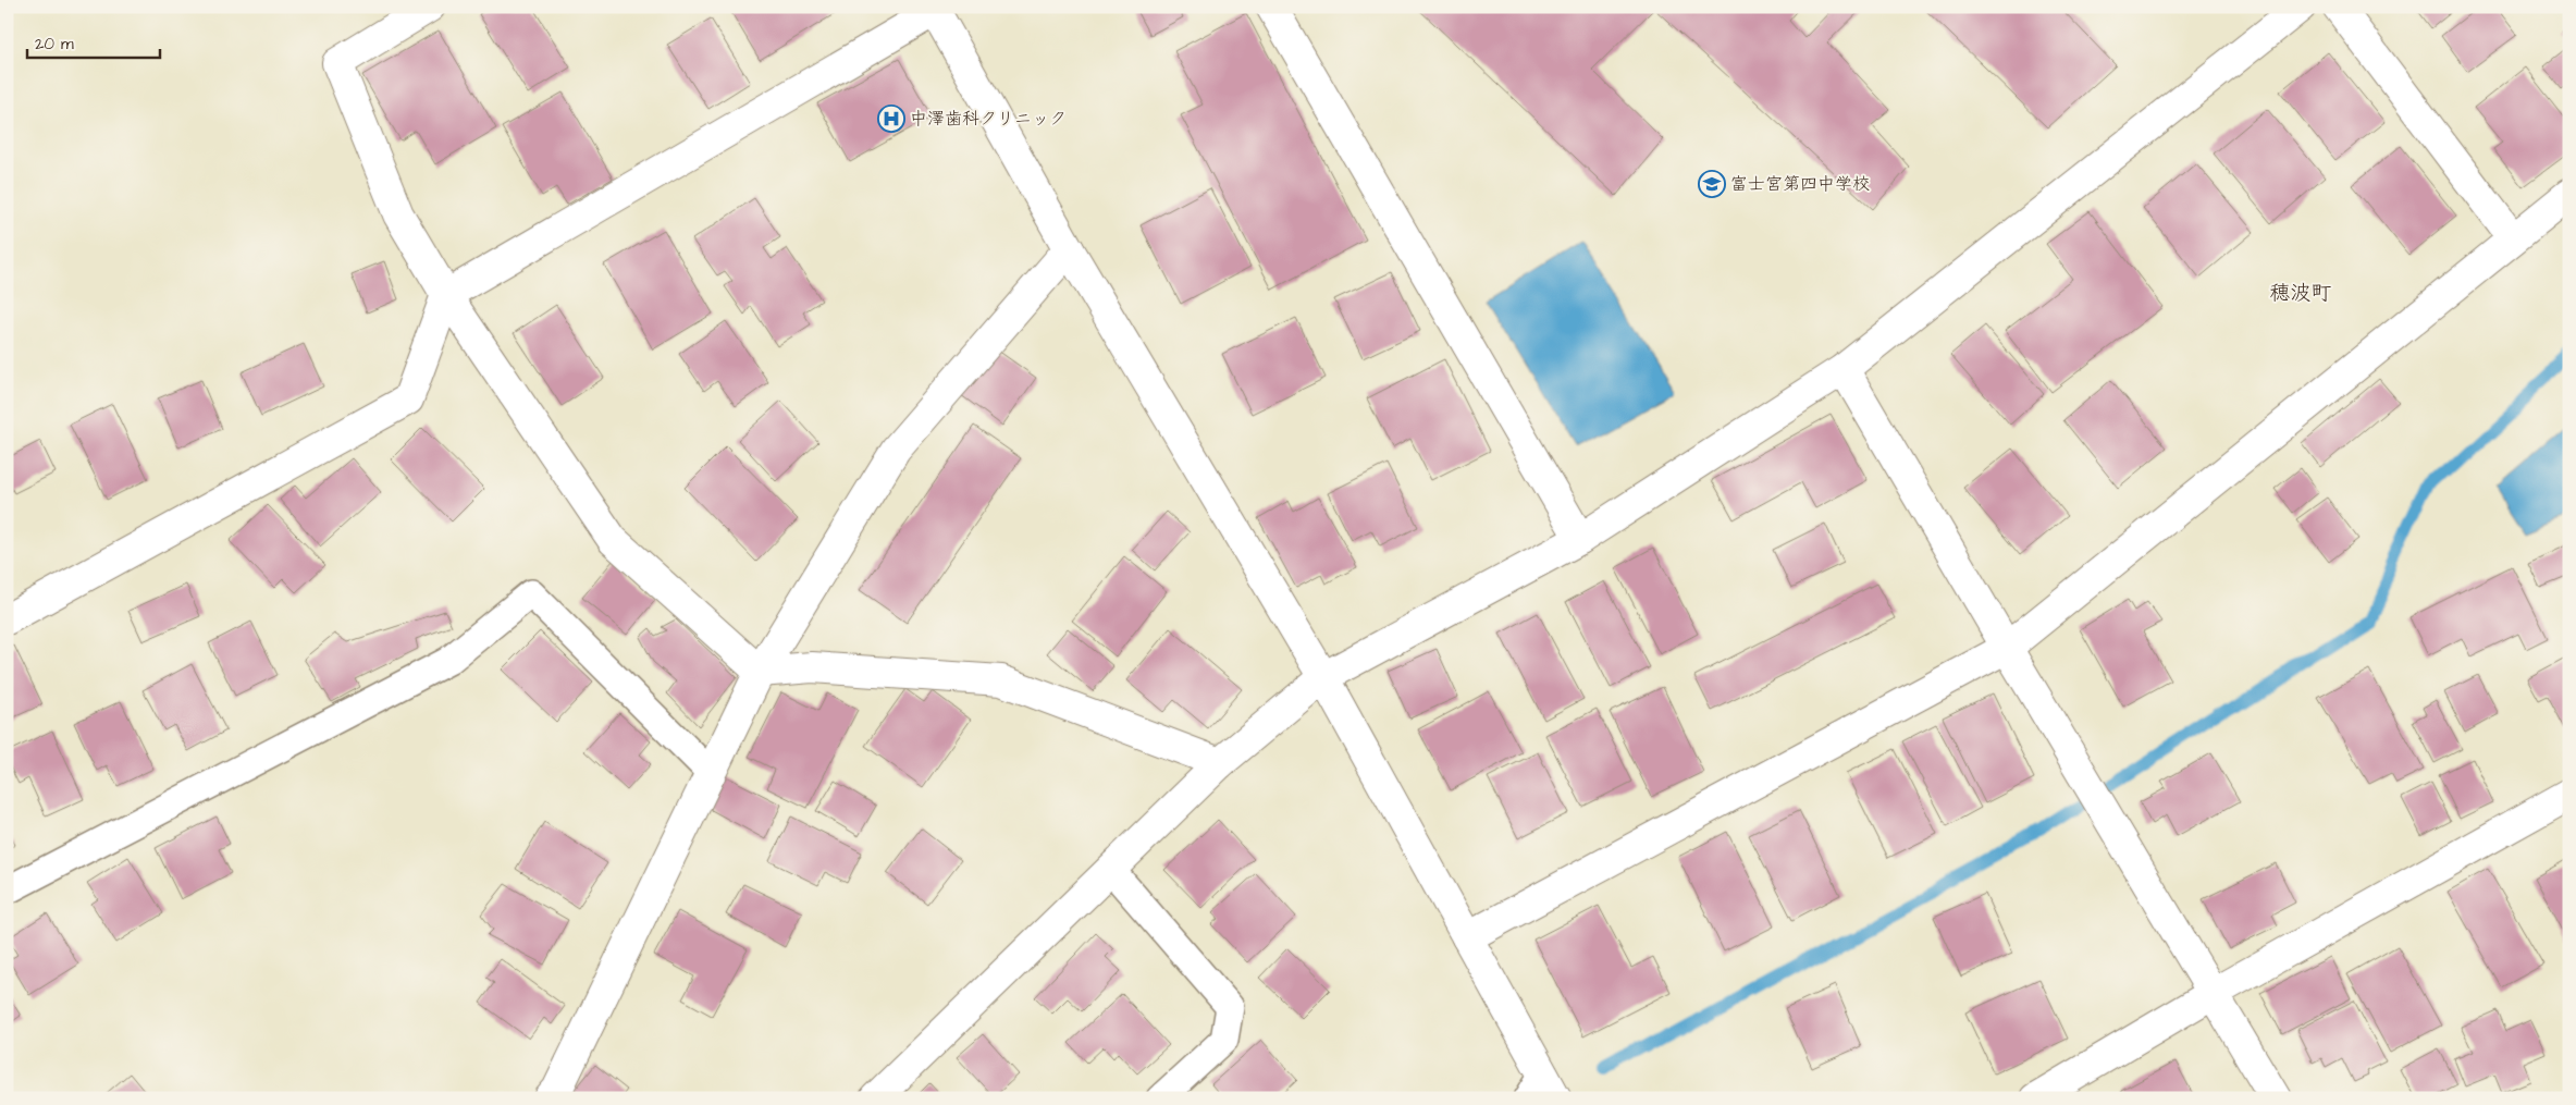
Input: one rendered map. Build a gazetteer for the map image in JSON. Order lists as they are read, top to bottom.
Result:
{
  "districts": ["穂波町"],
  "places": {
    "hospital": ["中澤歯科クリニック"],
    "school or university": ["富士宮第四中学校"]
  },
  "scale_bar": "20 m"
}
